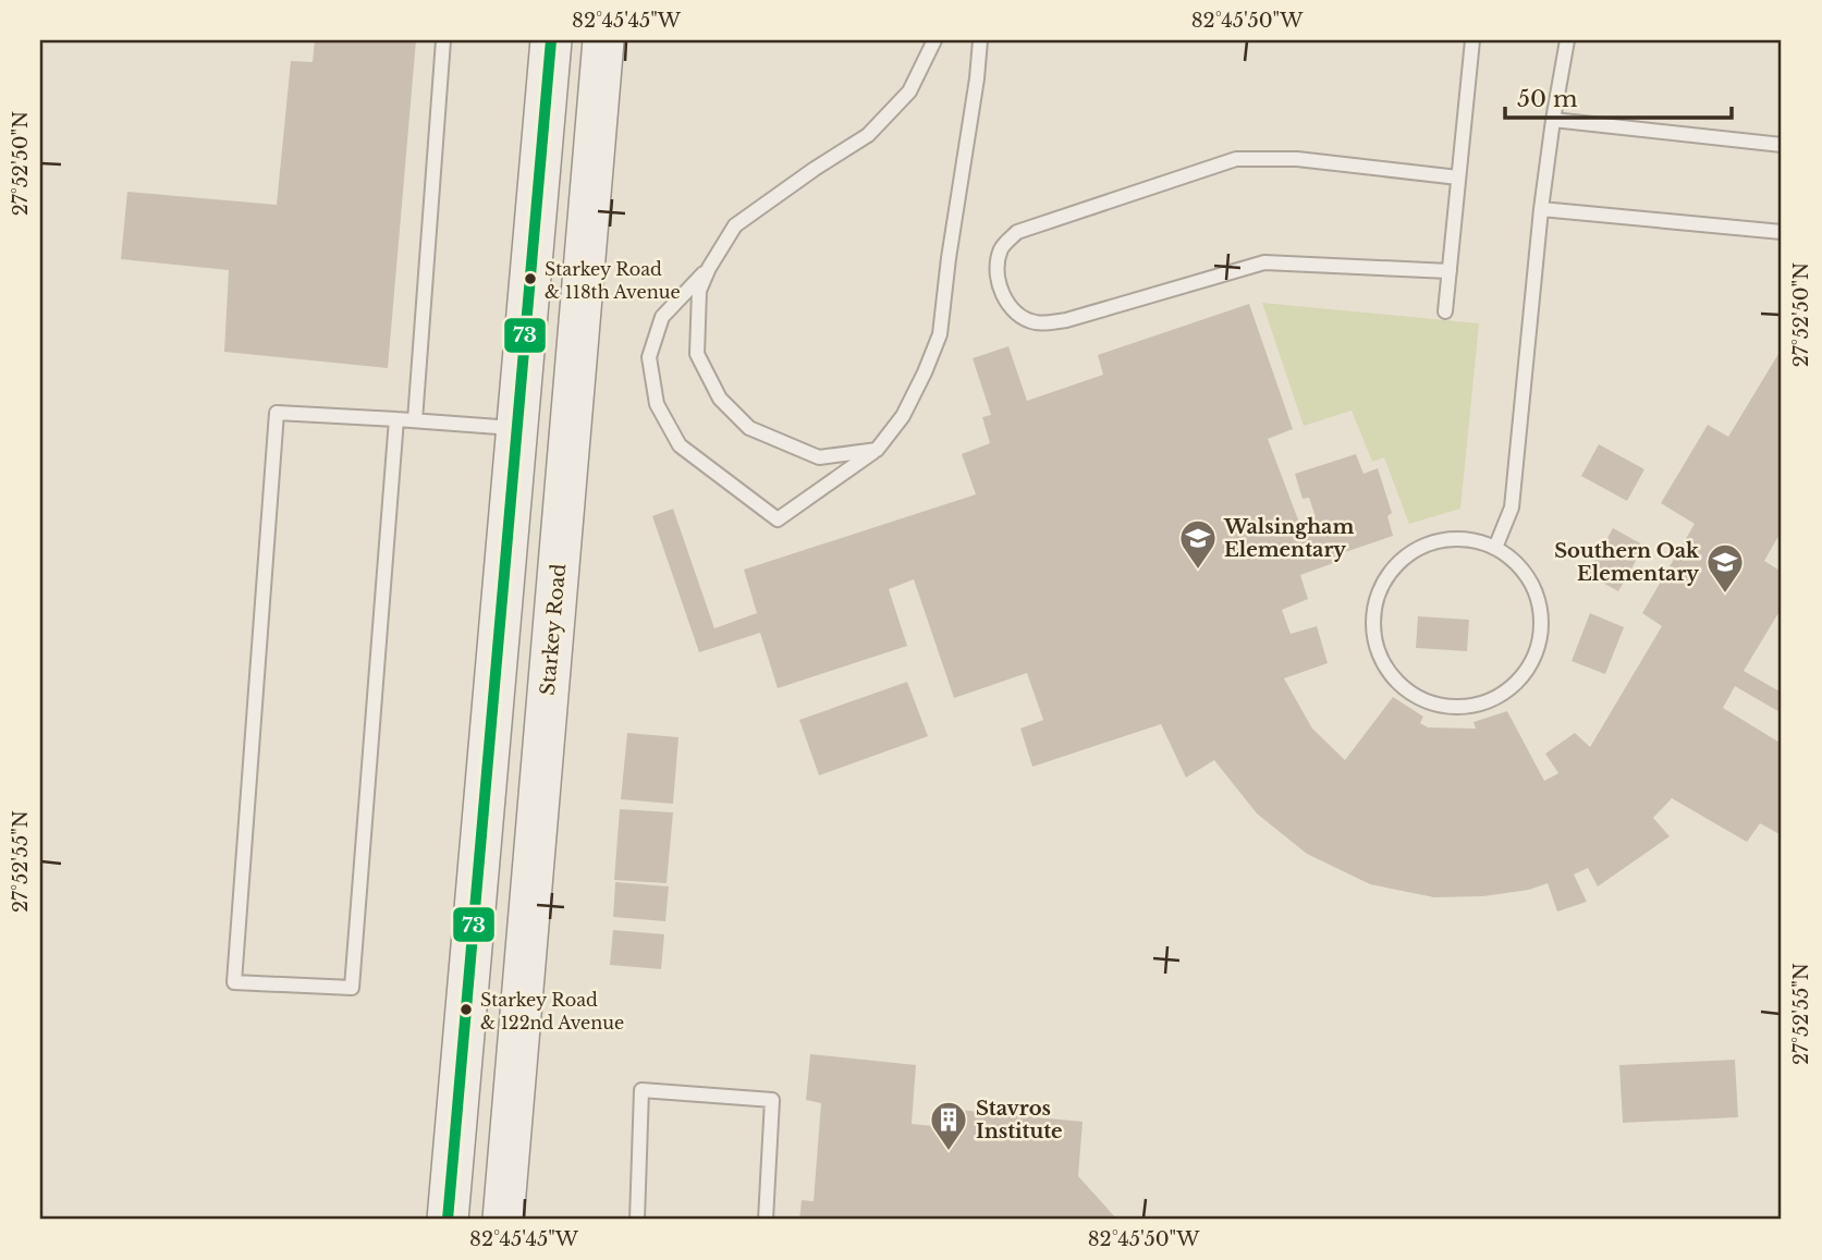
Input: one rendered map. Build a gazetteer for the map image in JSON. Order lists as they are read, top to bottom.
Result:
{
  "streets": {
    "main road": ["Starkey Road"]
  },
  "places": {
    "other": ["Starkey Road & 118th Avenue", "Starkey Road & 122nd Avenue"],
    "school or university": ["Walsingham Elementary", "Southern Oak Elementary"],
    "building": ["Stavros Institute"]
  },
  "lines": ["transit line 73"],
  "scale_bar": "50 m",
  "coordinates": [
    "82°45'45\"W",
    "82°45'50\"W",
    "27°52'50\"N",
    "27°52'55\"N"
  ]
}
